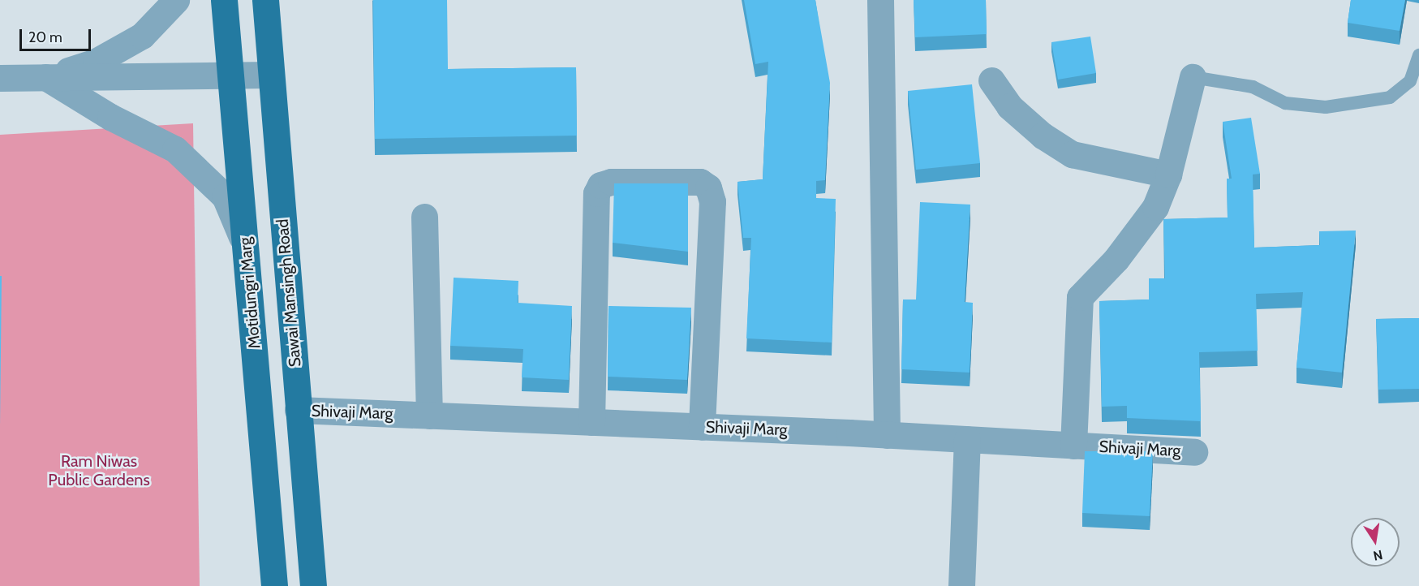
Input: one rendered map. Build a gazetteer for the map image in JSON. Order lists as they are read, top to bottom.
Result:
{
  "streets": {
    "main road": ["Motidungri Marg", "Sawai Mansingh Road"],
    "street": ["Shivaji Marg"]
  },
  "crossings": [
    ["Sawai Mansingh Road", "Shivaji Marg"]
  ],
  "parks": ["Ram Niwas Public Gardens"],
  "scale_bar": "20 m",
  "north": "bottom"
}
